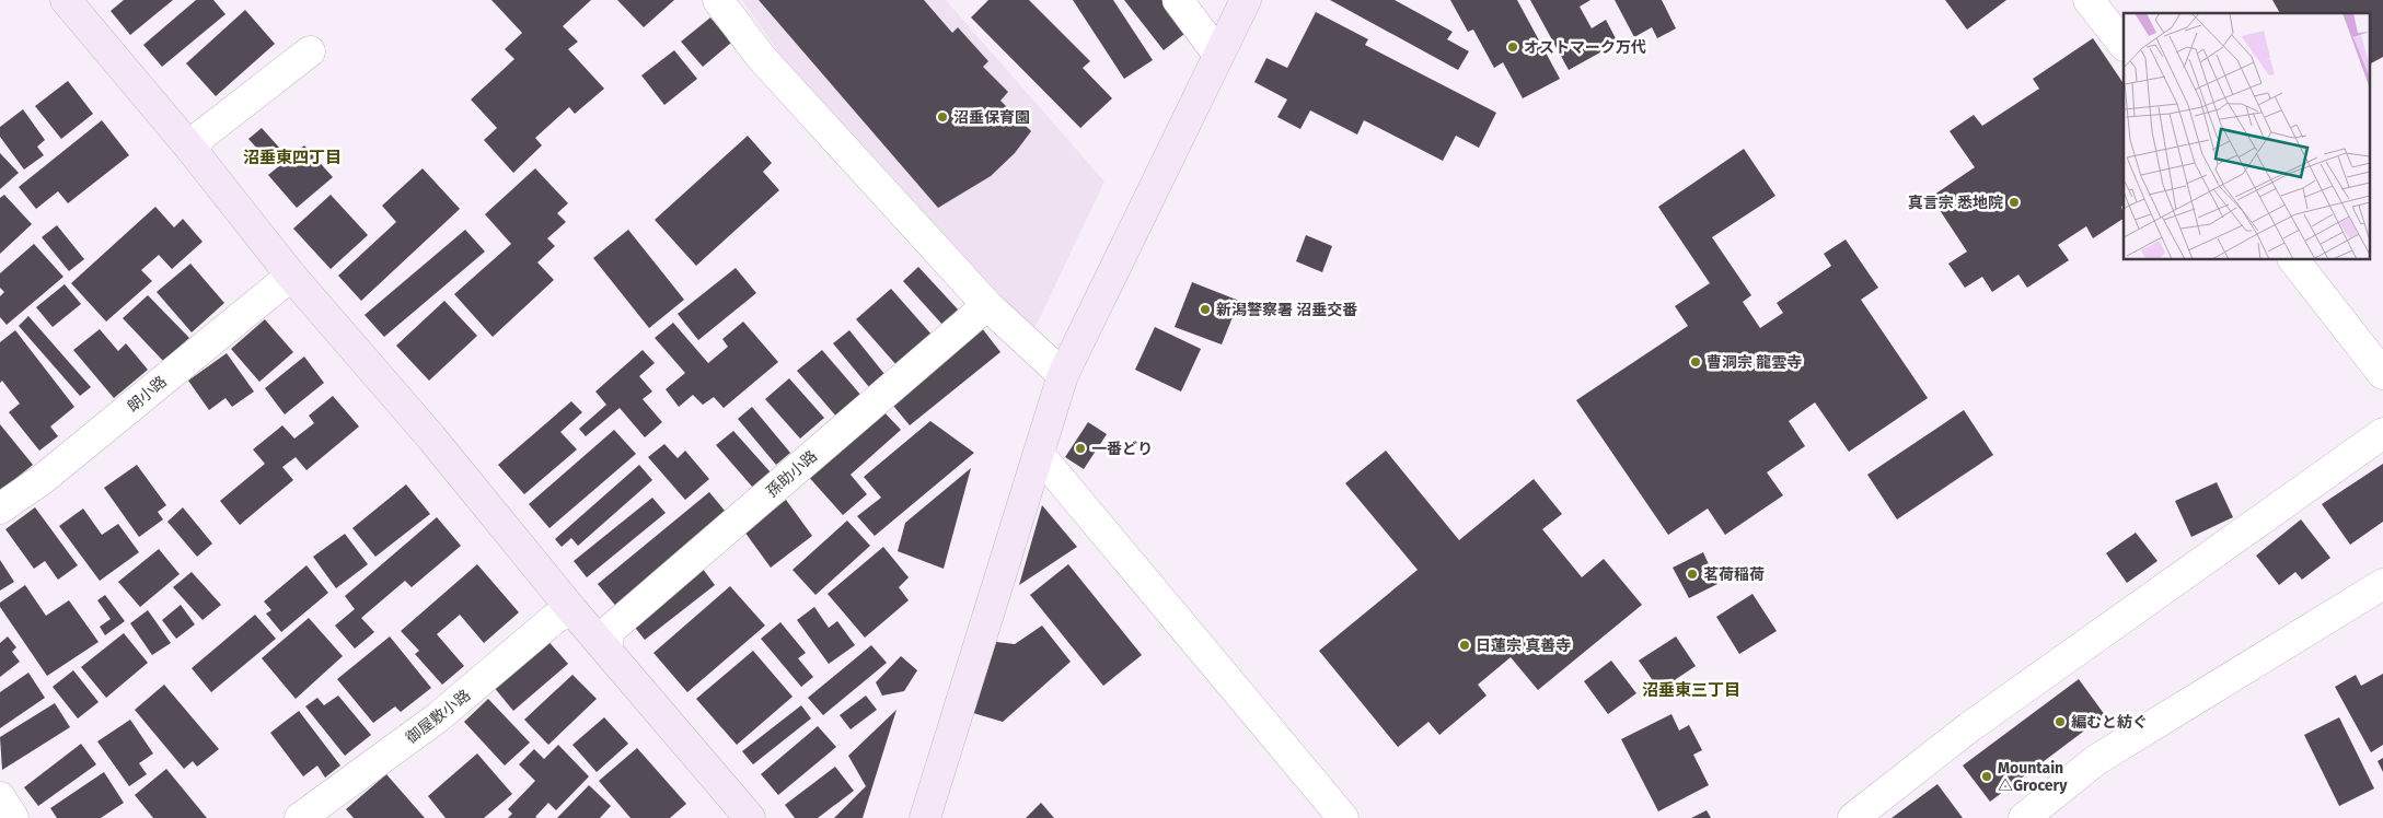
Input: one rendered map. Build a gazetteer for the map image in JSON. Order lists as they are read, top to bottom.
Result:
{
  "streets": {
    "street": ["朗小路", "孫助小路", "御屋敷小路"]
  },
  "districts": ["沼垂東四丁目", "沼垂東三丁目"],
  "places": [
    "オストマーク万代",
    "沼垂保育園",
    "真言宗 悉地院",
    "新潟警察署 沼垂交番",
    "曹洞宗 龍雲寺",
    "一番どり",
    "茗荷稲荷",
    "日蓮宗 真善寺",
    "編むと紡ぐ",
    "Mountain △Grocery"
  ]
}
